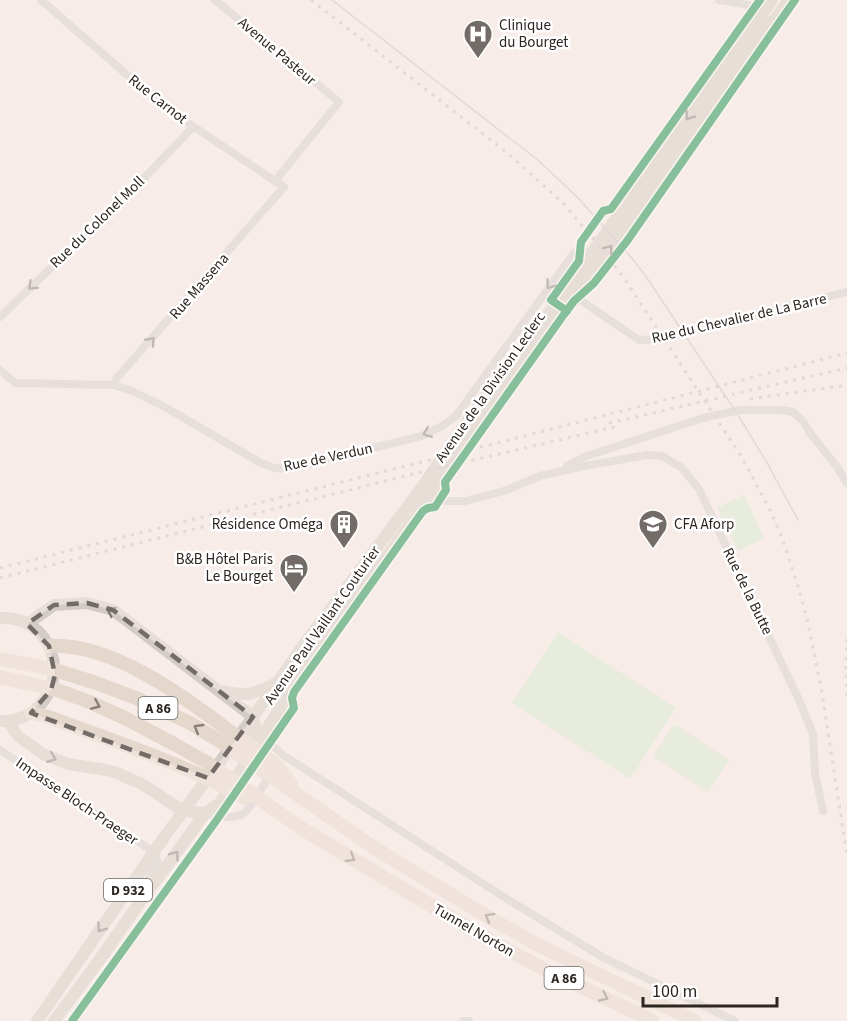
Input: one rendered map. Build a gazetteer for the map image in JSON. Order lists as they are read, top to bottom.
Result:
{
  "streets": {
    "highway": ["A 86", "Tunnel Norton"],
    "main road": ["Avenue de la Division Leclerc", "Avenue Paul Vaillant Couturier", "D 932"],
    "street": [
      "Avenue Pasteur",
      "Rue Carnot",
      "Rue du Colonel Moll",
      "Rue Massena",
      "Rue du Chevalier de La Barre",
      "Rue de Verdun",
      "Rue de la Butte",
      "Impasse Bloch-Praeger"
    ]
  },
  "crossings": [
    ["Avenue Pasteur", "Rue Carnot"],
    ["Rue Carnot", "Rue du Colonel Moll"],
    ["Rue Carnot", "Rue Massena"],
    ["Rue Massena", "Rue de Verdun"],
    ["Rue du Chevalier de La Barre", "Avenue de la Division Leclerc"],
    ["Avenue de la Division Leclerc", "Rue de Verdun"],
    ["Avenue de la Division Leclerc", "Rue de la Butte"],
    ["Avenue de la Division Leclerc", "Avenue Paul Vaillant Couturier"],
    ["Rue de la Butte", "Avenue Paul Vaillant Couturier"],
    ["Avenue Paul Vaillant Couturier", "Impasse Bloch-Praeger"],
    ["A 86", "Tunnel Norton"]
  ],
  "one_way": ["Rue du Colonel Moll", "Rue Massena", "Rue de Verdun"],
  "places": {
    "hospital": ["Clinique du Bourget"],
    "building": ["Résidence Oméga"],
    "school or university": ["CFA Aforp"],
    "hotel": ["B&B Hôtel Paris Le Bourget"]
  },
  "scale_bar": "100 m"
}
